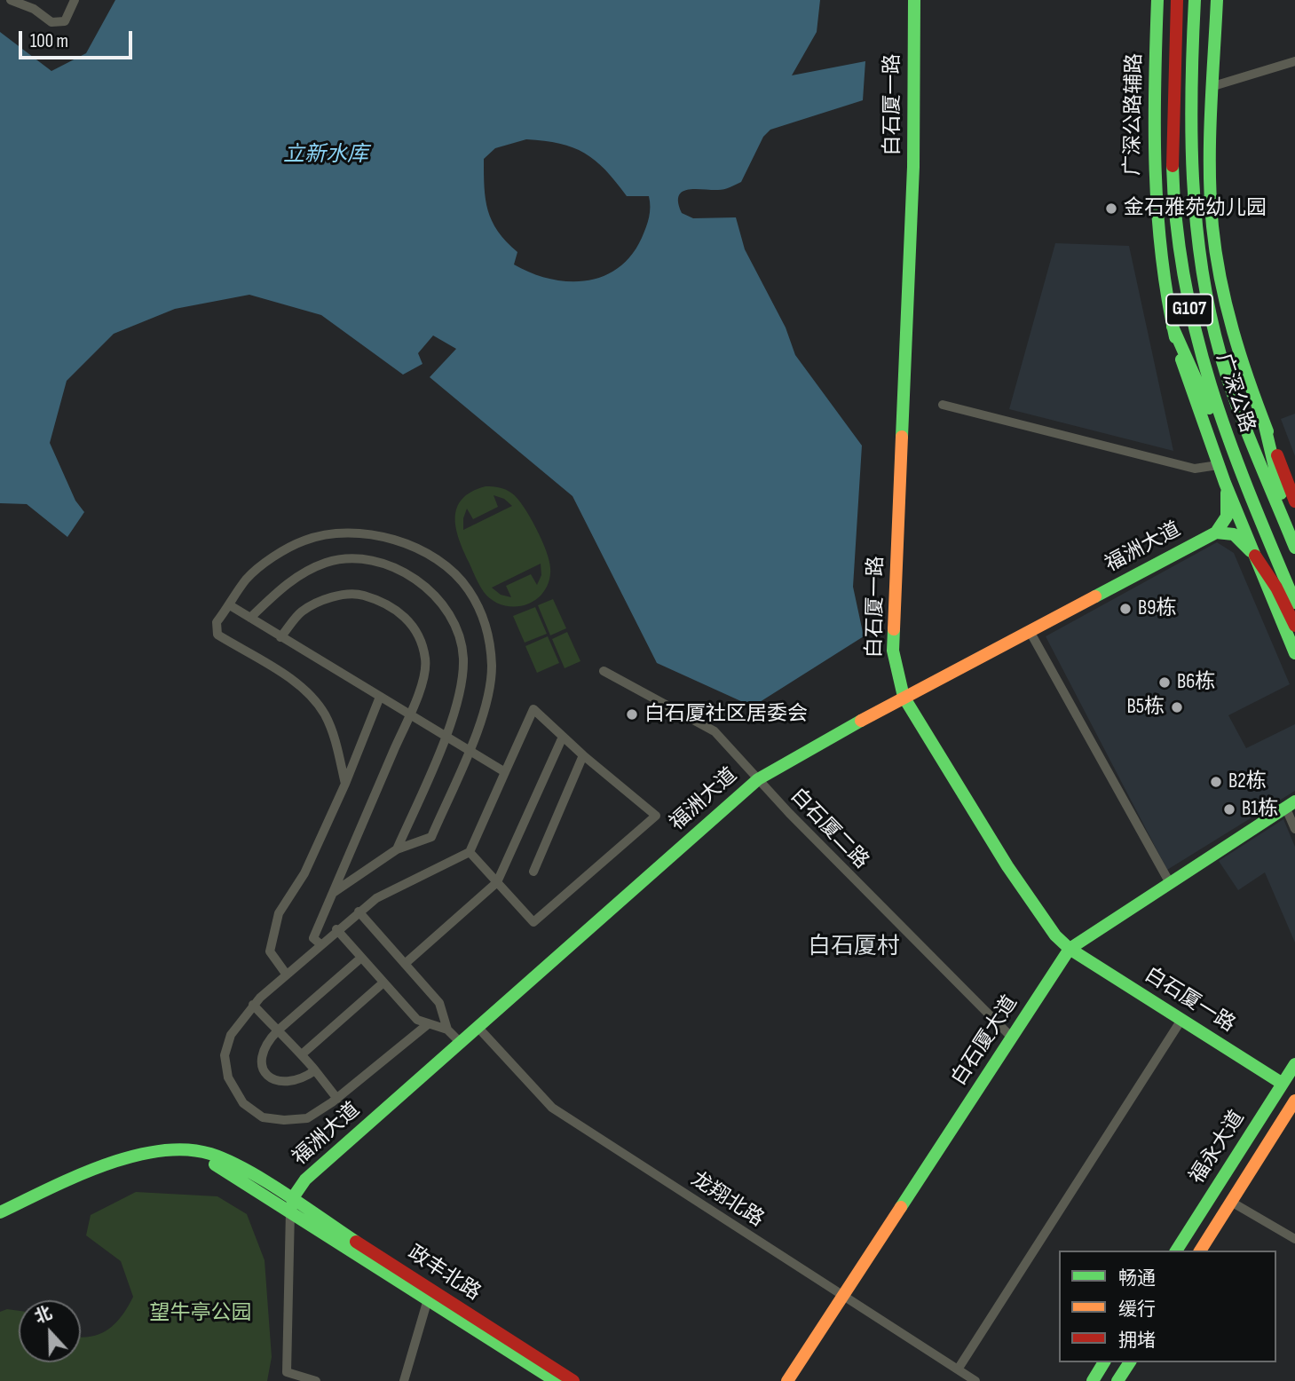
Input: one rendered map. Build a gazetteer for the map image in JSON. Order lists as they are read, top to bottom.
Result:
{
  "streets": {
    "main road": [
      "白石厦一路",
      "广深公路辅路",
      "G107",
      "广深公路",
      "福洲大道",
      "白石厦大道",
      "福永大道",
      "政丰北路"
    ],
    "street": ["白石厦二路", "龙翔北路"]
  },
  "crossings": [
    ["白石厦一路", "福洲大道"],
    ["白石厦一路", "白石厦大道"],
    ["白石厦一路", "福永大道"],
    ["福洲大道", "白石厦二路"],
    ["福洲大道", "龙翔北路"],
    ["福洲大道", "政丰北路"],
    ["白石厦二路", "白石厦大道"],
    ["白石厦大道", "龙翔北路"]
  ],
  "districts": ["白石厦村"],
  "water": ["立新水库"],
  "parks": ["望牛亭公园"],
  "places": [
    "金石雅苑幼儿园",
    "B9栋",
    "B6栋",
    "B5栋",
    "白石厦社区居委会",
    "B2栋",
    "B1栋"
  ],
  "legend": ["畅通", "缓行", "拥堵"],
  "scale_bar": "100 m",
  "north": "top"
}
